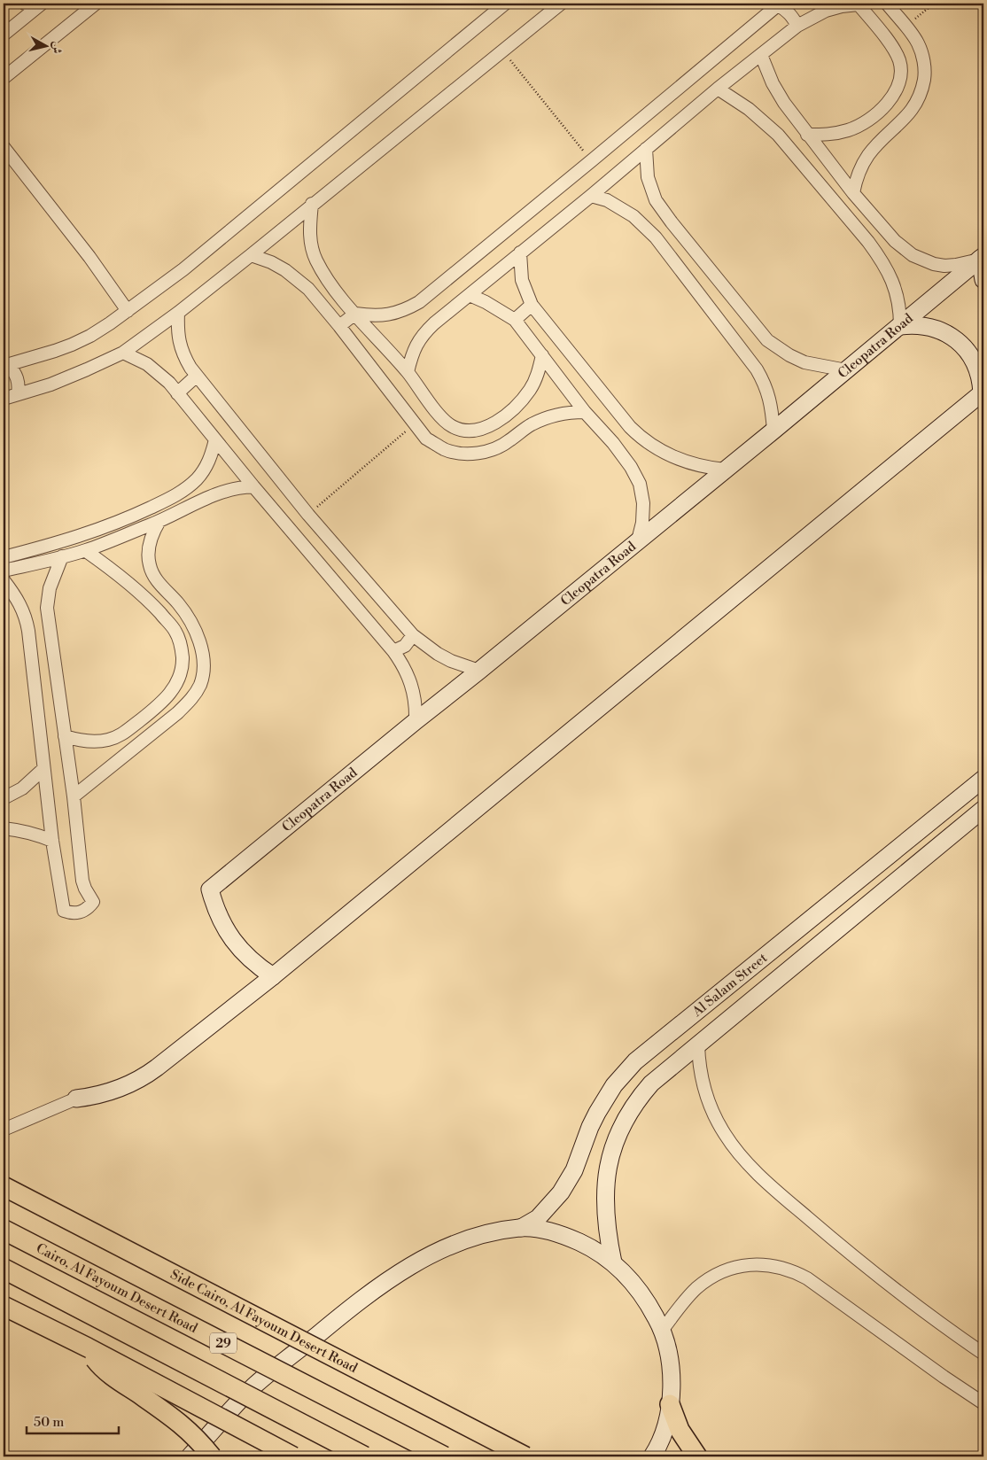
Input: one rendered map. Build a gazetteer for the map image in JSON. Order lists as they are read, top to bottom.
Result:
{
  "streets": {
    "highway": ["Cairo, Al Fayoum Desert Road", "29"],
    "main road": ["Cleopatra Road", "Al Salam Street", "Side Cairo, Al Fayoum Desert Road"]
  },
  "scale_bar": "50 m",
  "north": "right"
}
